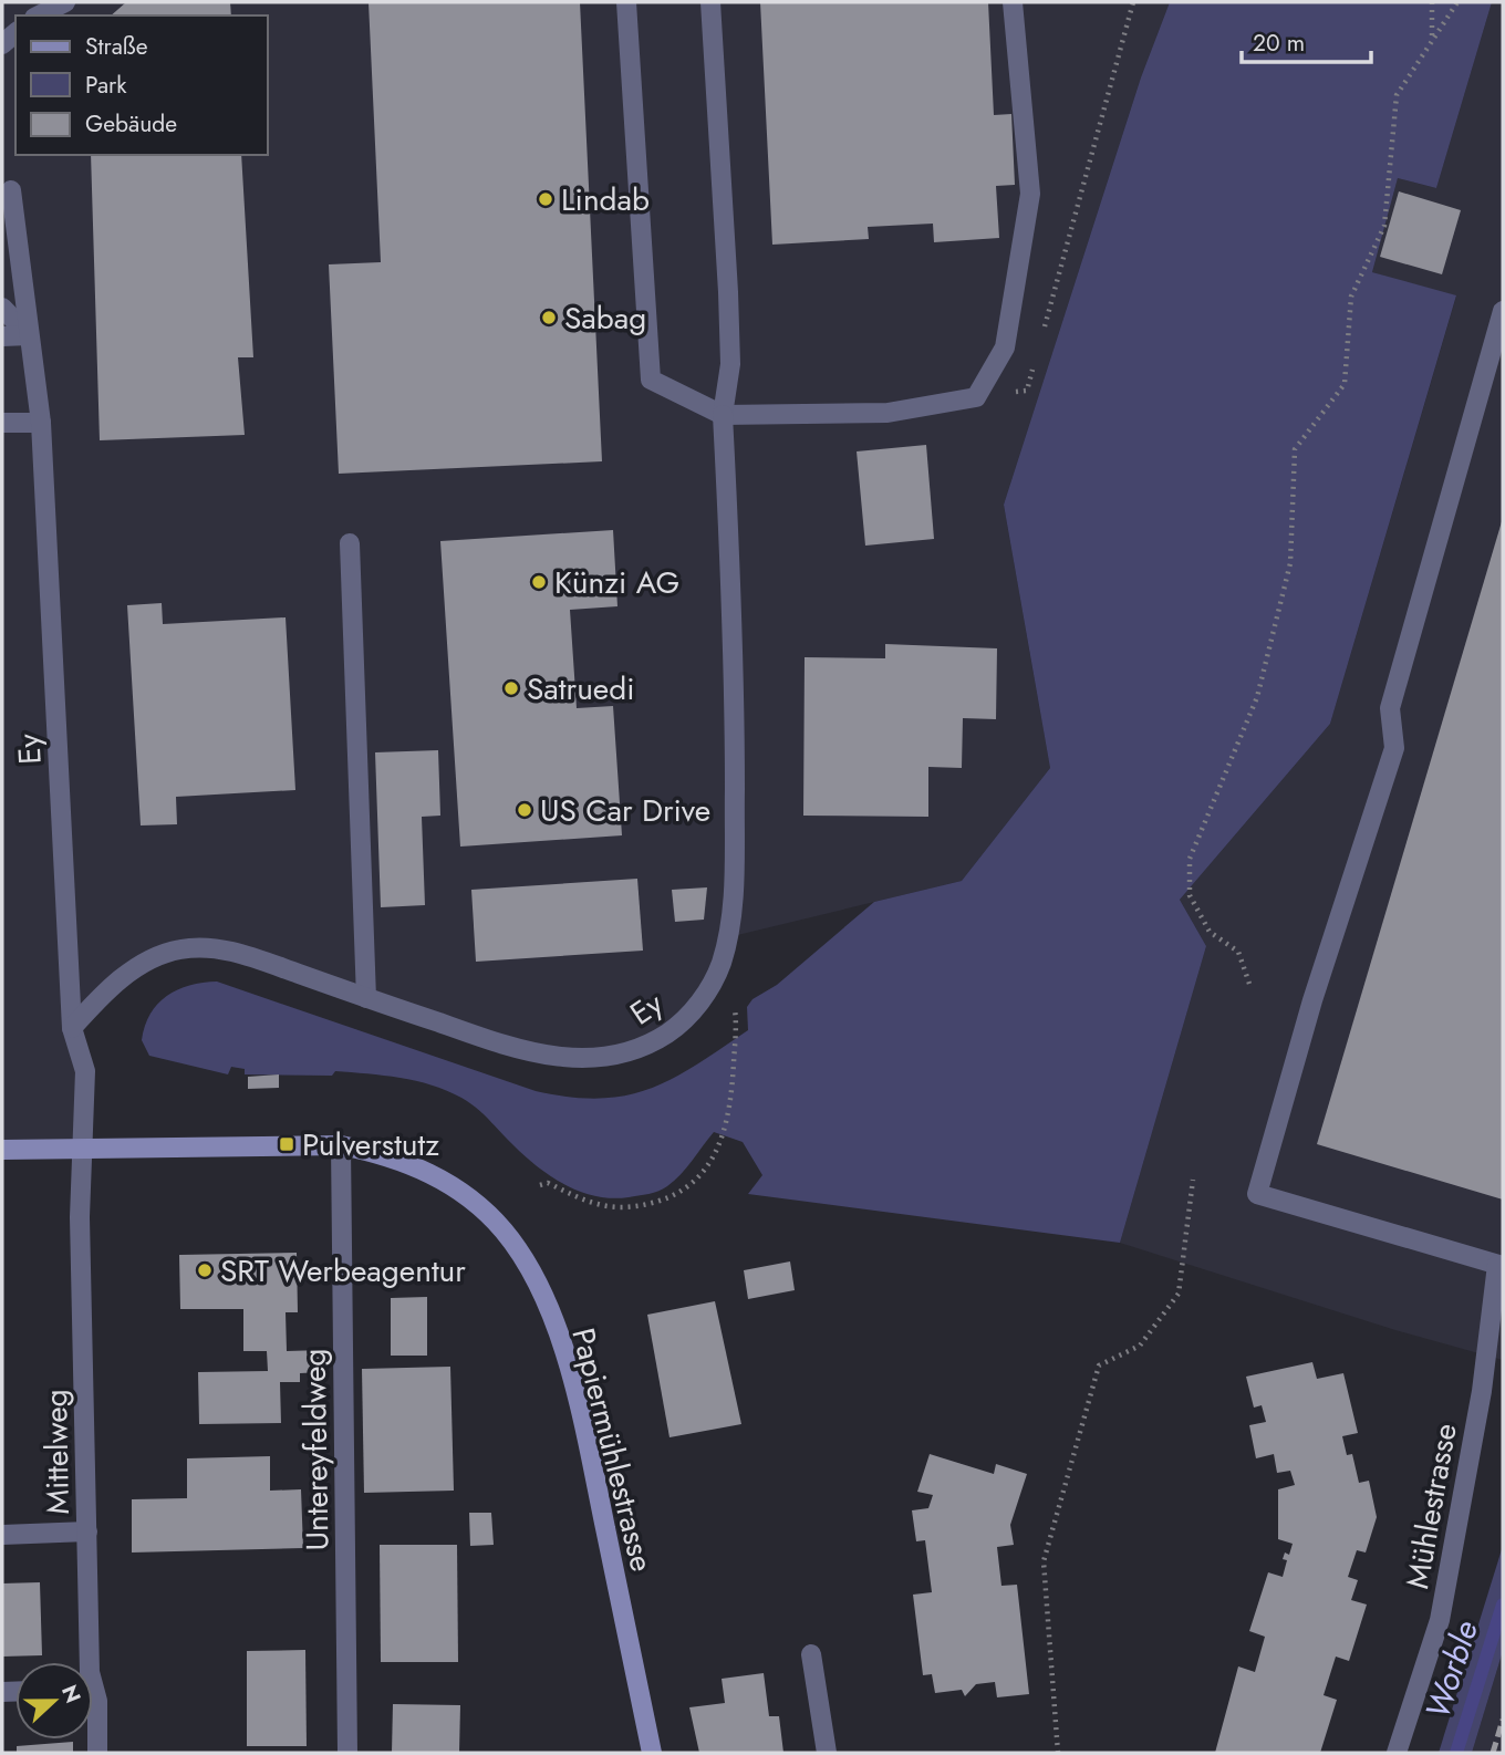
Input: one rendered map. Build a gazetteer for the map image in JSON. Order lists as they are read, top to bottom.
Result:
{
  "streets": {
    "main road": ["Papiermühlestrasse"],
    "street": [
      "Ey",
      "Untereyfeldweg",
      "Mittelweg",
      "Mühlestrasse"
    ]
  },
  "crossings": [
    ["Ey", "Papiermühlestrasse"],
    ["Ey", "Mittelweg"],
    ["Untereyfeldweg", "Papiermühlestrasse"],
    ["Papiermühlestrasse", "Mittelweg"]
  ],
  "water": ["Worble"],
  "places": {
    "other": [
      "Lindab",
      "Sabag",
      "Künzi AG",
      "Satruedi",
      "US Car Drive",
      "SRT Werbeagentur"
    ],
    "transit": ["Pulverstutz"]
  },
  "legend": ["Straße", "Park", "Gebäude"],
  "scale_bar": "20 m",
  "north": "right"
}
